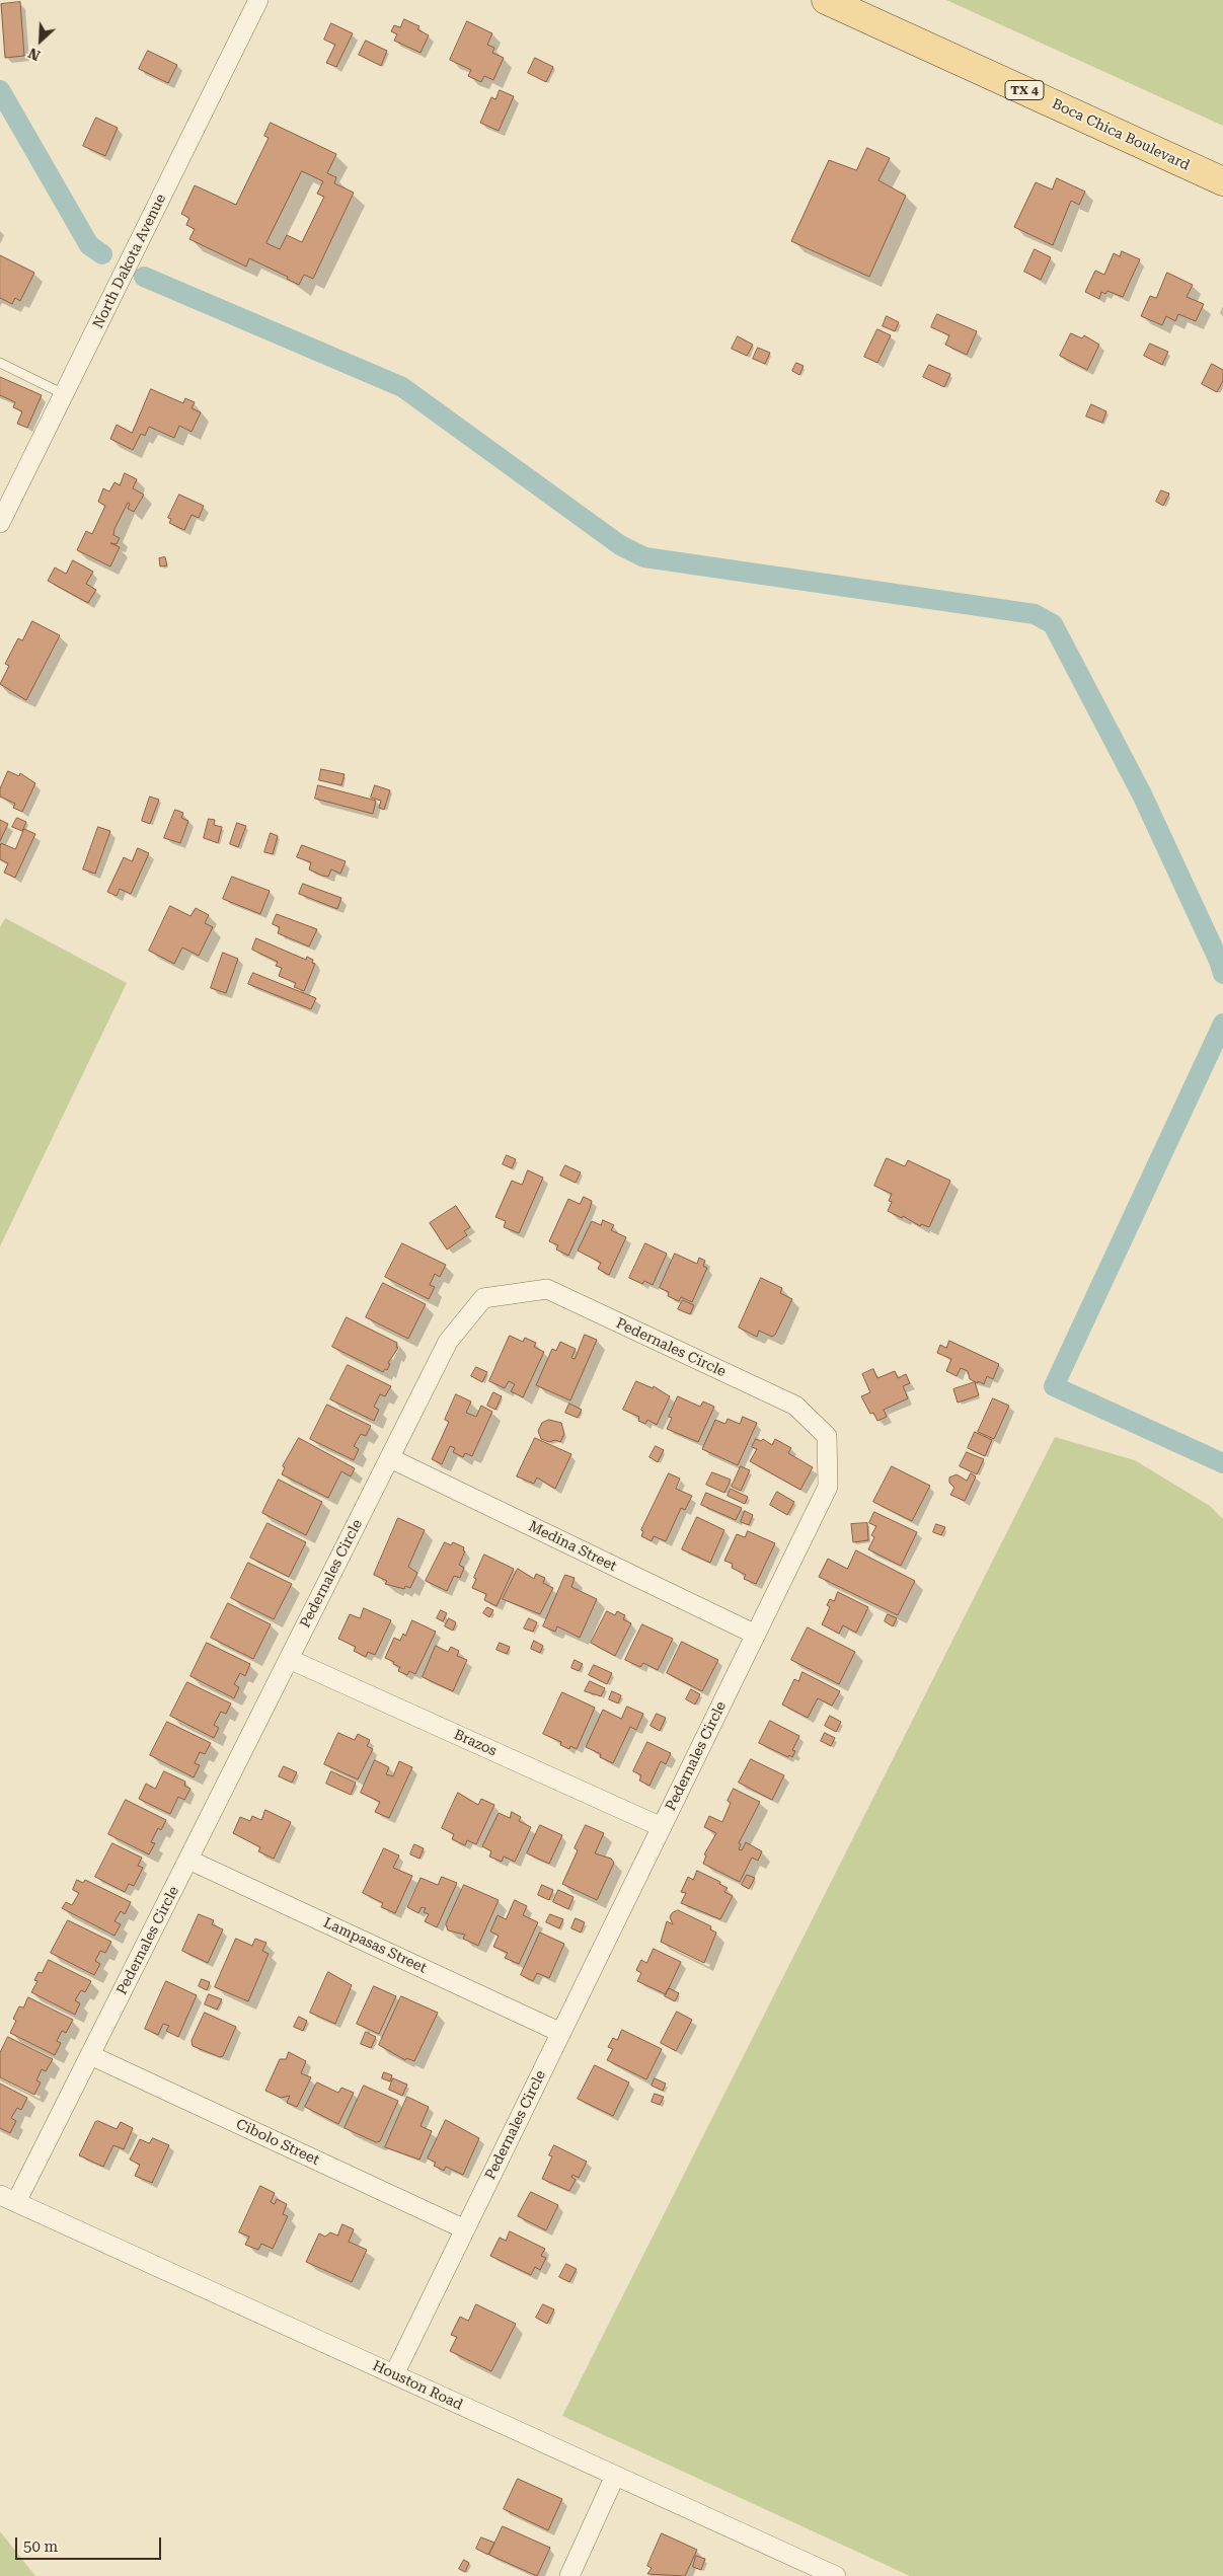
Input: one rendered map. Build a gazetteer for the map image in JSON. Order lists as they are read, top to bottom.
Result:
{
  "streets": {
    "main road": ["TX 4", "Boca Chica Boulevard"],
    "street": [
      "North Dakota Avenue",
      "Pedernales Circle",
      "Medina Street",
      "Brazos",
      "Lampasas Street",
      "Cibolo Street",
      "Houston Road"
    ]
  },
  "crossings": [
    ["Pedernales Circle", "Medina Street"],
    ["Pedernales Circle", "Brazos"],
    ["Pedernales Circle", "Lampasas Street"],
    ["Pedernales Circle", "Cibolo Street"],
    ["Pedernales Circle", "Houston Road"]
  ],
  "scale_bar": "50 m",
  "north": "bottom left"
}
